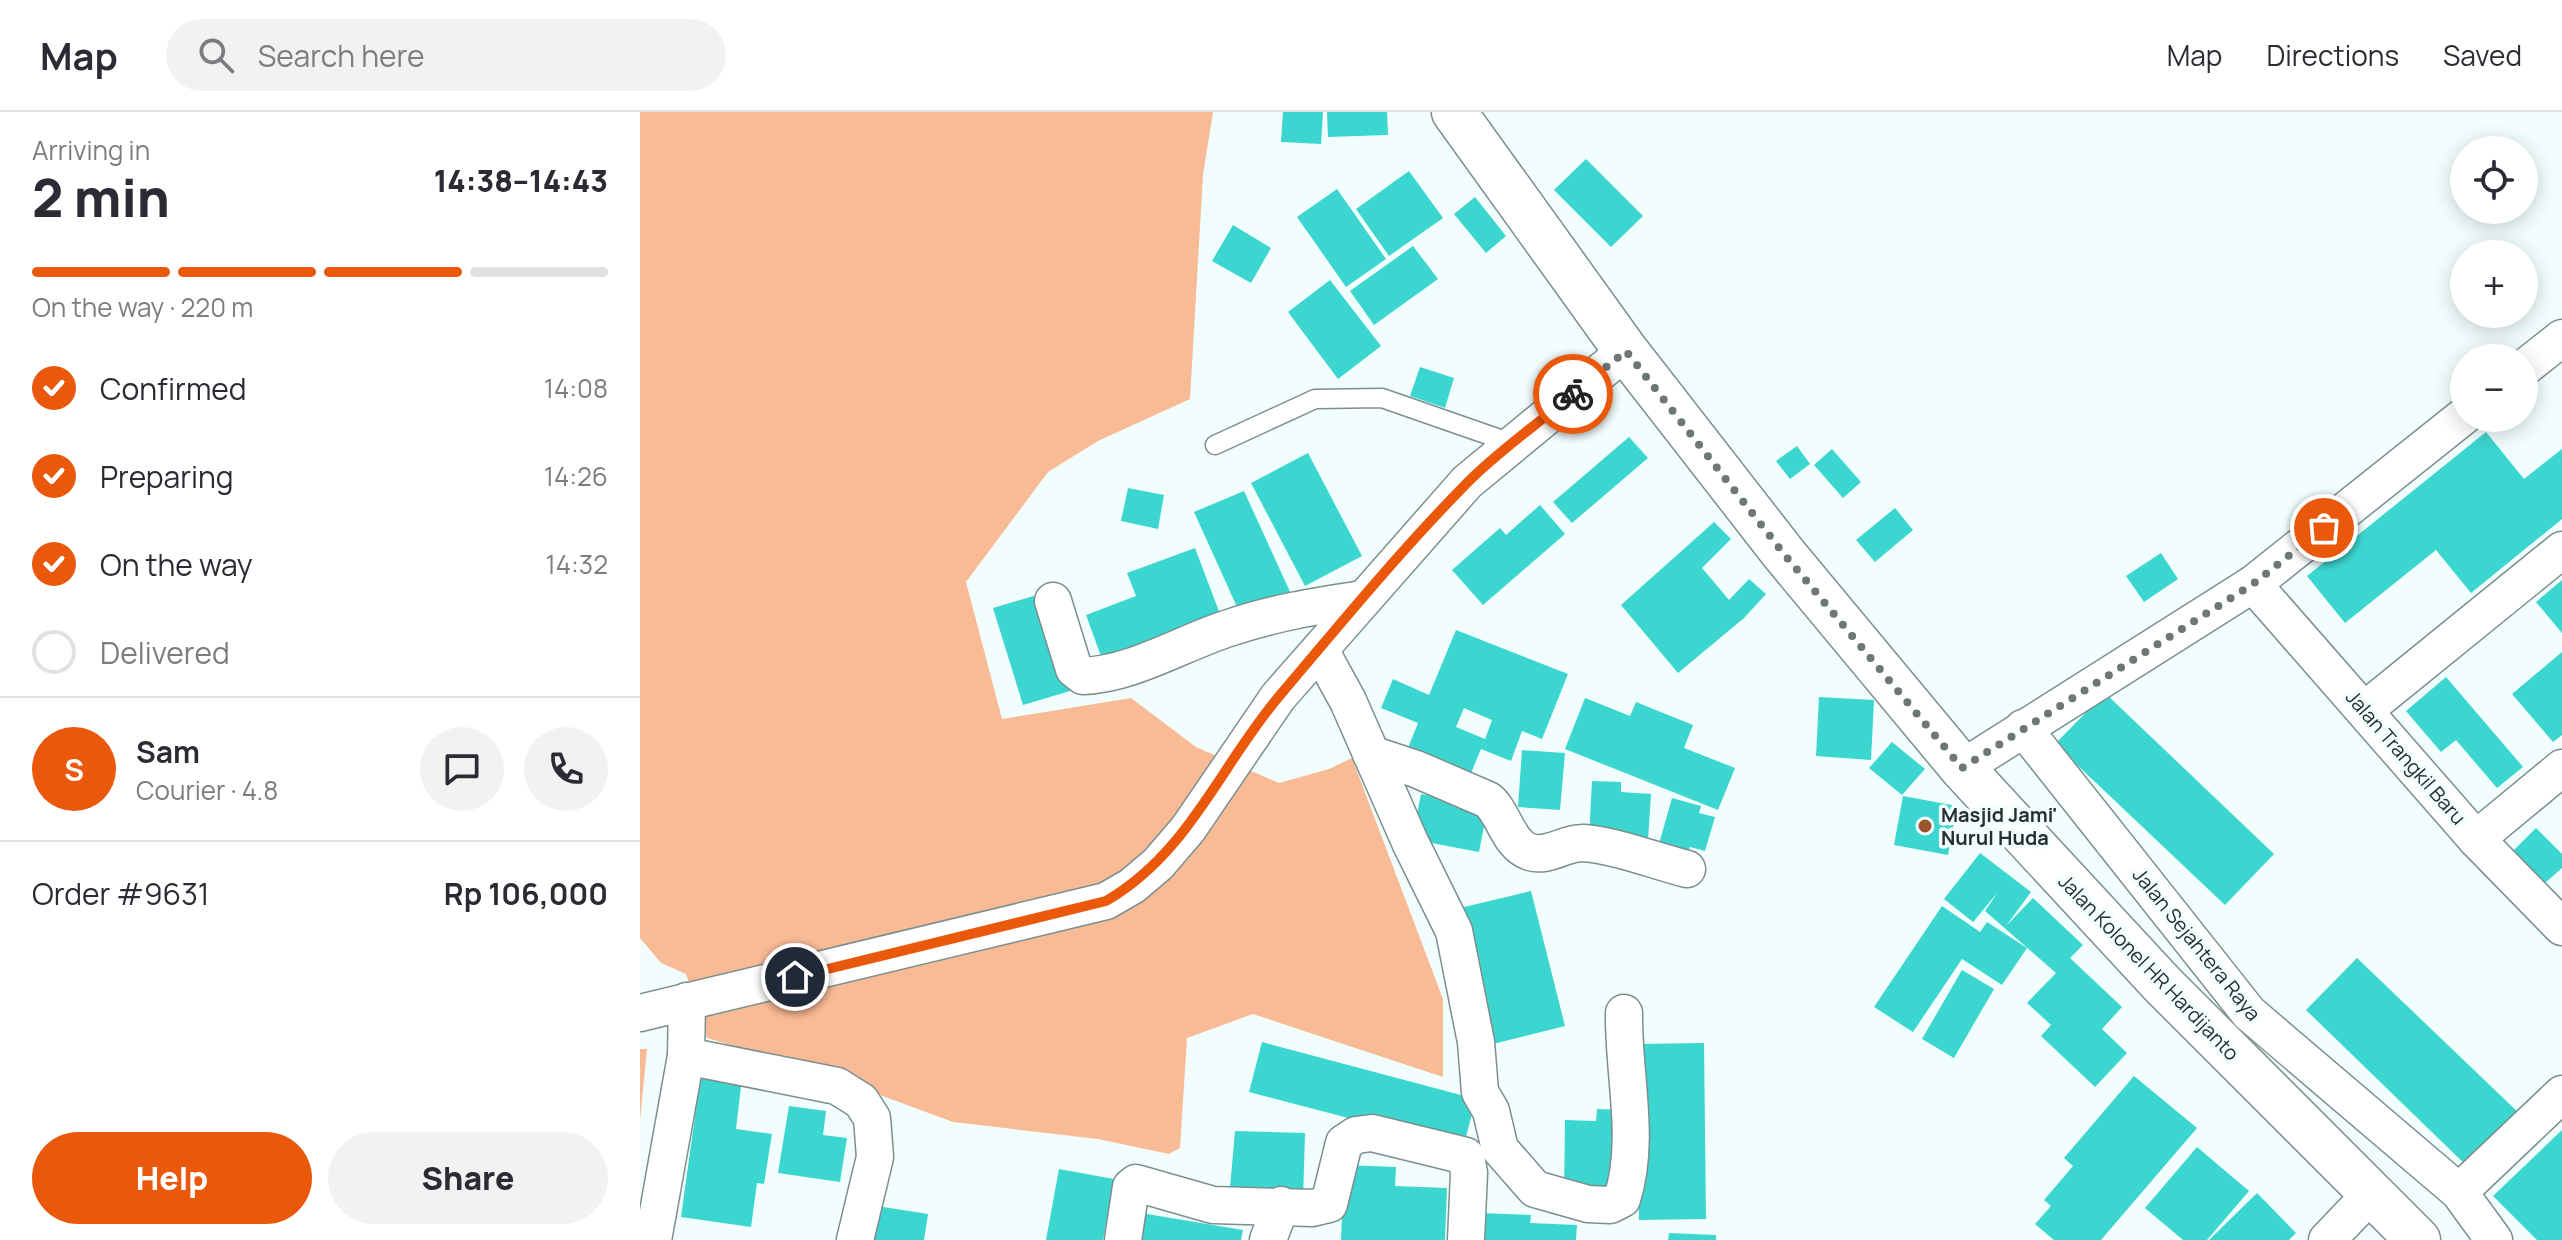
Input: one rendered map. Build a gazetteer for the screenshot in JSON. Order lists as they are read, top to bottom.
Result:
{
  "streets": {
    "main road": ["Jalan Kolonel HR Hardijanto"],
    "street": ["Jalan Trangkil Baru", "Jalan Sejahtera Raya"]
  },
  "places": ["Masjid Jami' Nurul Huda"],
  "page": {
    "header": "Map",
    "search": "Search here",
    "nav": ["Map", "Directions", "Saved"],
    "heading": ["2 min", "Arriving in", "14:38–14:43"],
    "panel": [
      "Sam",
      "Courier · 4.8",
      "Order #9631",
      "Rp 106,000"
    ],
    "map_buttons": ["+", "−"],
    "bar": "On the way · 220 m",
    "list": [
      ["Confirmed", "14:08"],
      ["Preparing", "14:26"],
      ["On the way", "14:32"],
      "Delivered"
    ],
    "round": "S",
    "buttons": ["Help", "Share"]
  }
}
